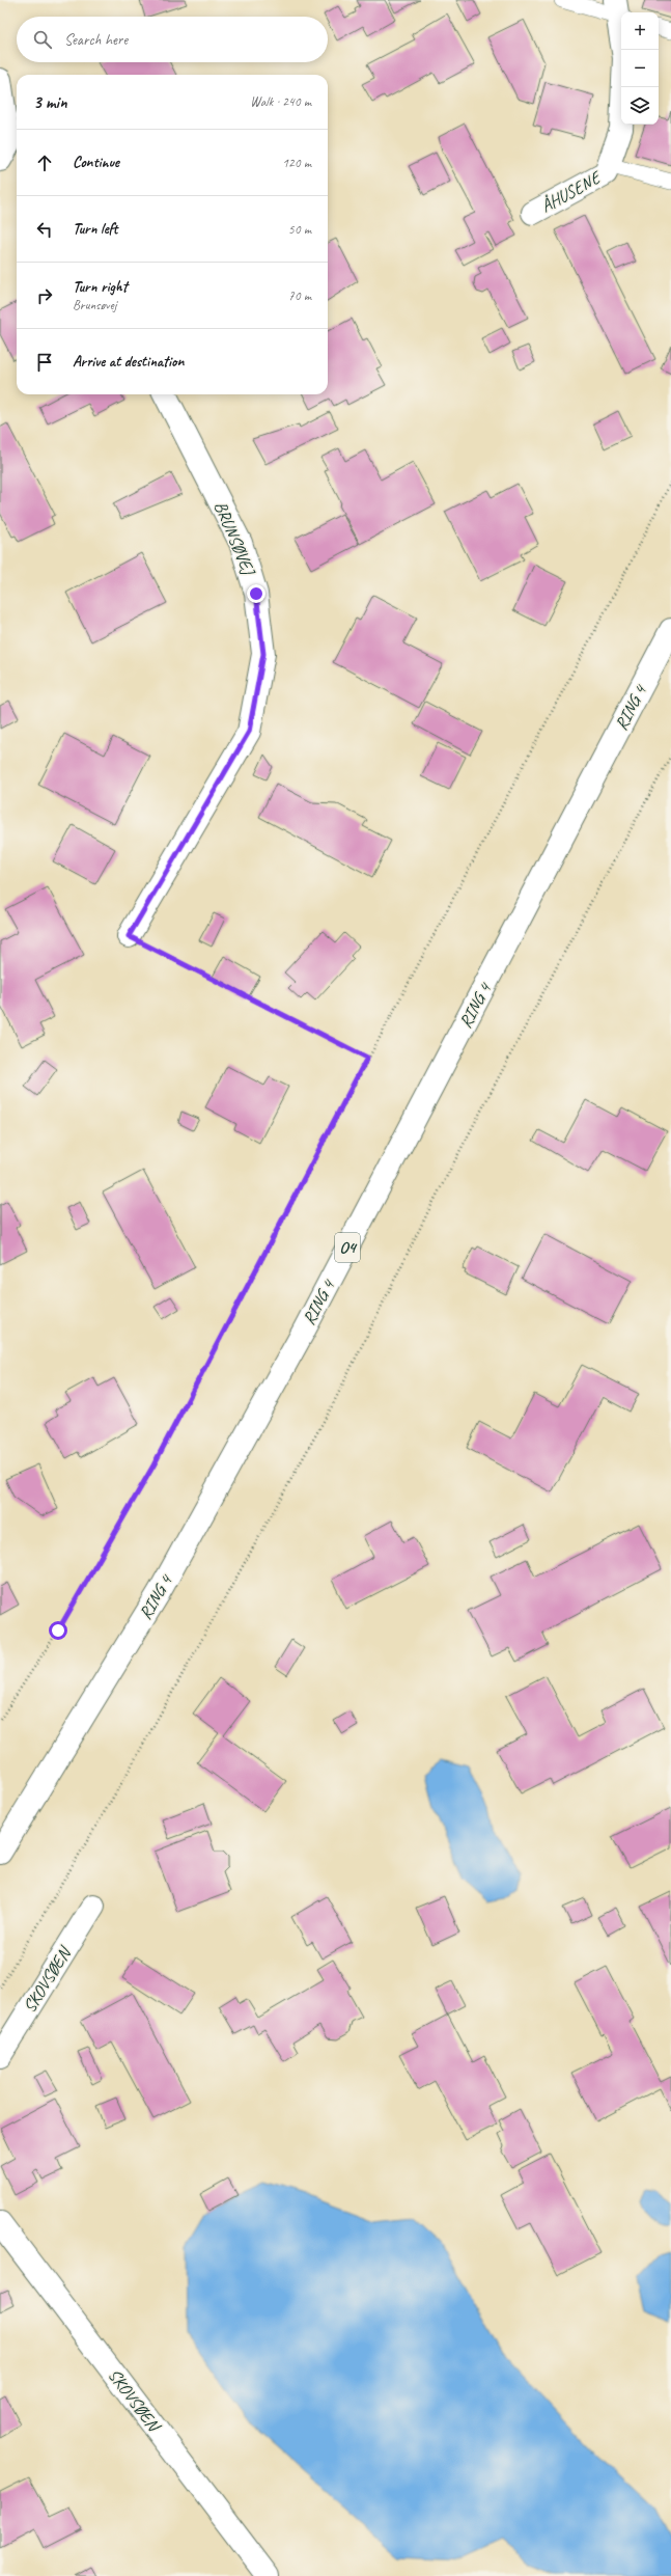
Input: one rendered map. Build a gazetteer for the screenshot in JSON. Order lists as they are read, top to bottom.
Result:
{
  "streets": {
    "street": [
      "ÅHUSENE",
      "BRUNSØVEJ",
      "RING 4",
      "O4",
      "SKOVSØEN"
    ]
  },
  "page": {
    "map_buttons": ["+", "−"],
    "search": "Search here",
    "heading": ["3 min", "Walk · 240 m"],
    "list": [
      ["Continue", "120 m"],
      ["Turn left", "50 m"],
      ["Turn right", "Brunsøvej", "70 m"],
      "Arrive at destination"
    ]
  }
}
